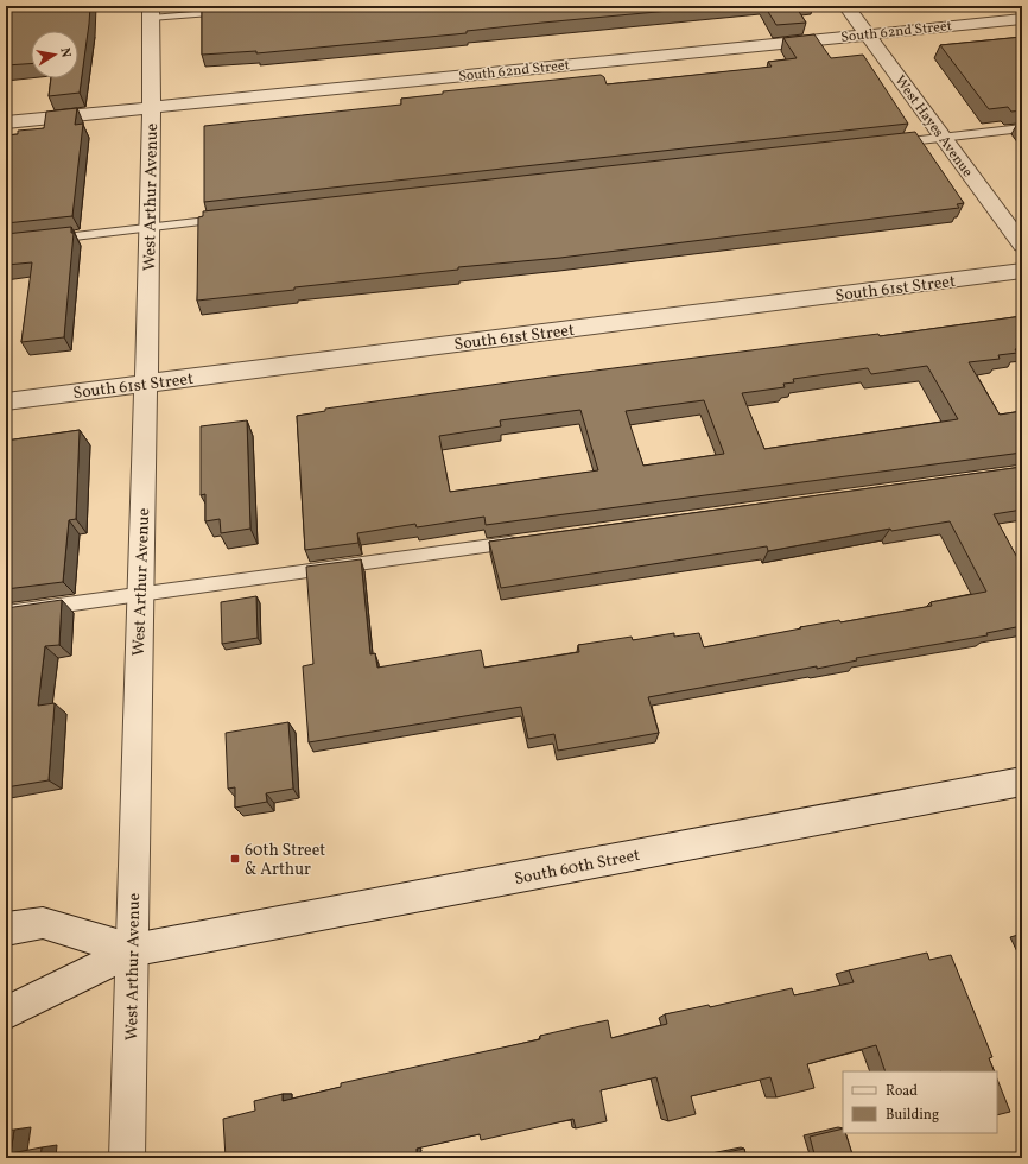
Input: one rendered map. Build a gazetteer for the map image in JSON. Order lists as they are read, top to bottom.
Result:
{
  "streets": {
    "street": [
      "South 62nd Street",
      "West Hayes Avenue",
      "West Arthur Avenue",
      "South 61st Street",
      "South 60th Street"
    ]
  },
  "crossings": [
    ["South 62nd Street", "West Hayes Avenue"],
    ["South 62nd Street", "West Arthur Avenue"],
    ["West Arthur Avenue", "South 61st Street"],
    ["West Arthur Avenue", "South 60th Street"]
  ],
  "places": {
    "transit": ["60th Street & Arthur"]
  },
  "legend": ["Road", "Building"],
  "north": "right"
}
